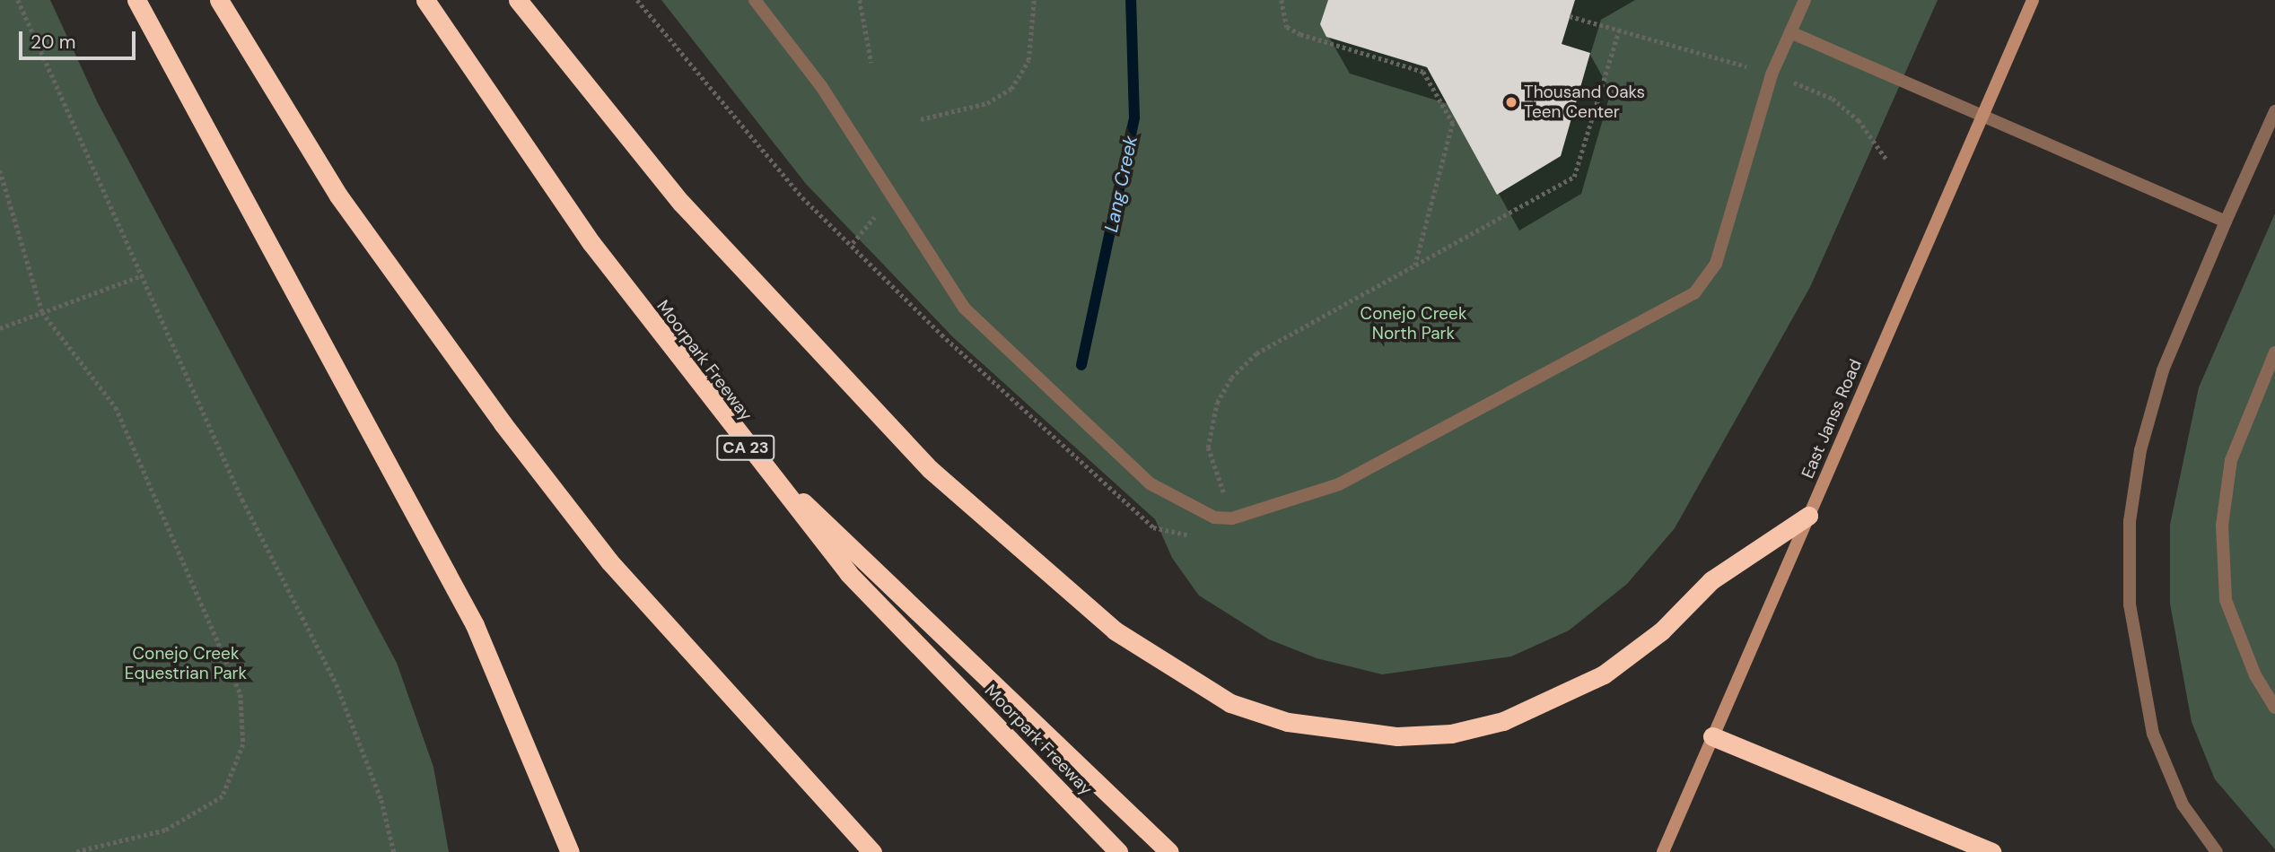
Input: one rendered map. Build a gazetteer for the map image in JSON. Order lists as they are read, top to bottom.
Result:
{
  "streets": {
    "highway": ["Moorpark Freeway", "CA 23"],
    "main road": ["East Janss Road"]
  },
  "water": ["Lang Creek"],
  "parks": ["Conejo Creek North Park", "Conejo Creek Equestrian Park"],
  "places": ["Thousand Oaks Teen Center"],
  "scale_bar": "20 m"
}
